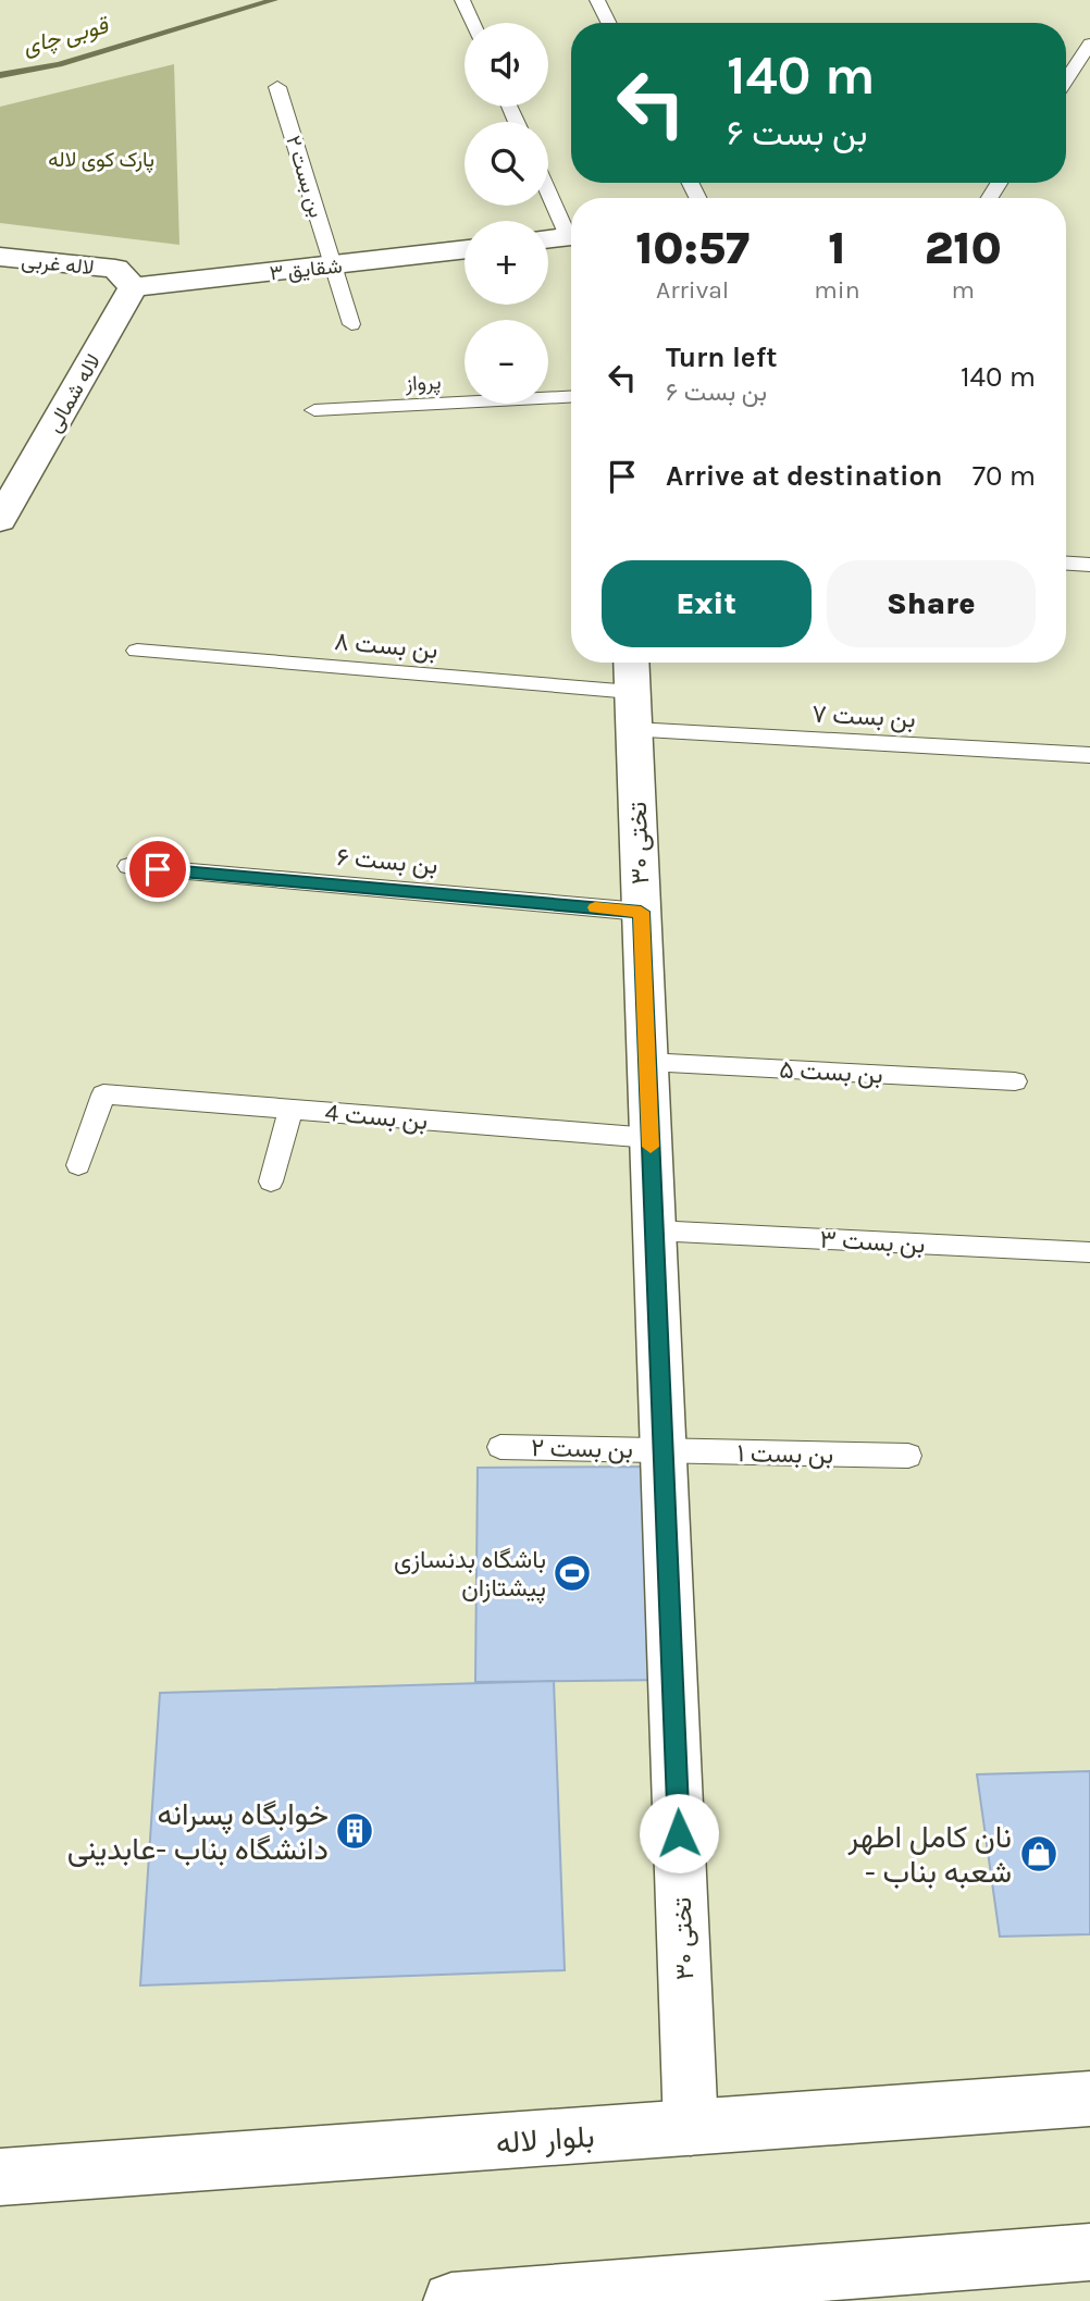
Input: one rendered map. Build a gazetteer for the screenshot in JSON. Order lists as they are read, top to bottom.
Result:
{
  "streets": {
    "street": [
      "لاله غربی",
      "شقایق ۳",
      "لاله شمالی",
      "تختی ۳۰",
      "بلوار لاله"
    ],
    "lane": [
      "بن بست ۲",
      "پرواز",
      "بن بست ۸",
      "بن بست ۷",
      "بن بست ۶",
      "بن بست ۵",
      "بن بست 4",
      "بن بست ۳",
      "بن بست ۱"
    ]
  },
  "crossings": [
    ["بن بست ۲", "شقایق ۳"],
    ["بن بست ۲", "تختی ۳۰"],
    ["بن بست ۲", "بن بست ۱"],
    ["لاله غربی", "شقایق ۳"],
    ["لاله غربی", "لاله شمالی"],
    ["شقایق ۳", "لاله شمالی"],
    ["بن بست ۸", "بن بست ۷"],
    ["بن بست ۸", "تختی ۳۰"],
    ["بن بست ۷", "تختی ۳۰"],
    ["تختی ۳۰", "بن بست ۶"],
    ["تختی ۳۰", "بن بست ۵"],
    ["تختی ۳۰", "بن بست 4"],
    ["تختی ۳۰", "بن بست ۳"],
    ["تختی ۳۰", "بن بست ۱"],
    ["تختی ۳۰", "بلوار لاله"]
  ],
  "water": ["قوبی چای"],
  "parks": ["پارک کوی لاله"],
  "places": {
    "sports": ["باشگاه بدنسازی پیشتازان"],
    "building": ["خوابگاه پسرانه دانشگاه بناب -عابدینی"],
    "shop": ["نان کامل اطهر - شعبه بناب"]
  },
  "page": {
    "map_buttons": ["+", "−"],
    "turn": ["140 m", "بن بست ۶"],
    "eta": [
      "10:57",
      "Arrival",
      "1",
      "min",
      "210",
      "m"
    ],
    "list": [
      {
        "name": "Turn left",
        "note": "بن بست ۶",
        "value": "140 m"
      },
      {
        "name": "Arrive at destination",
        "value": "70 m"
      }
    ],
    "buttons": ["Exit", "Share"]
  }
}
